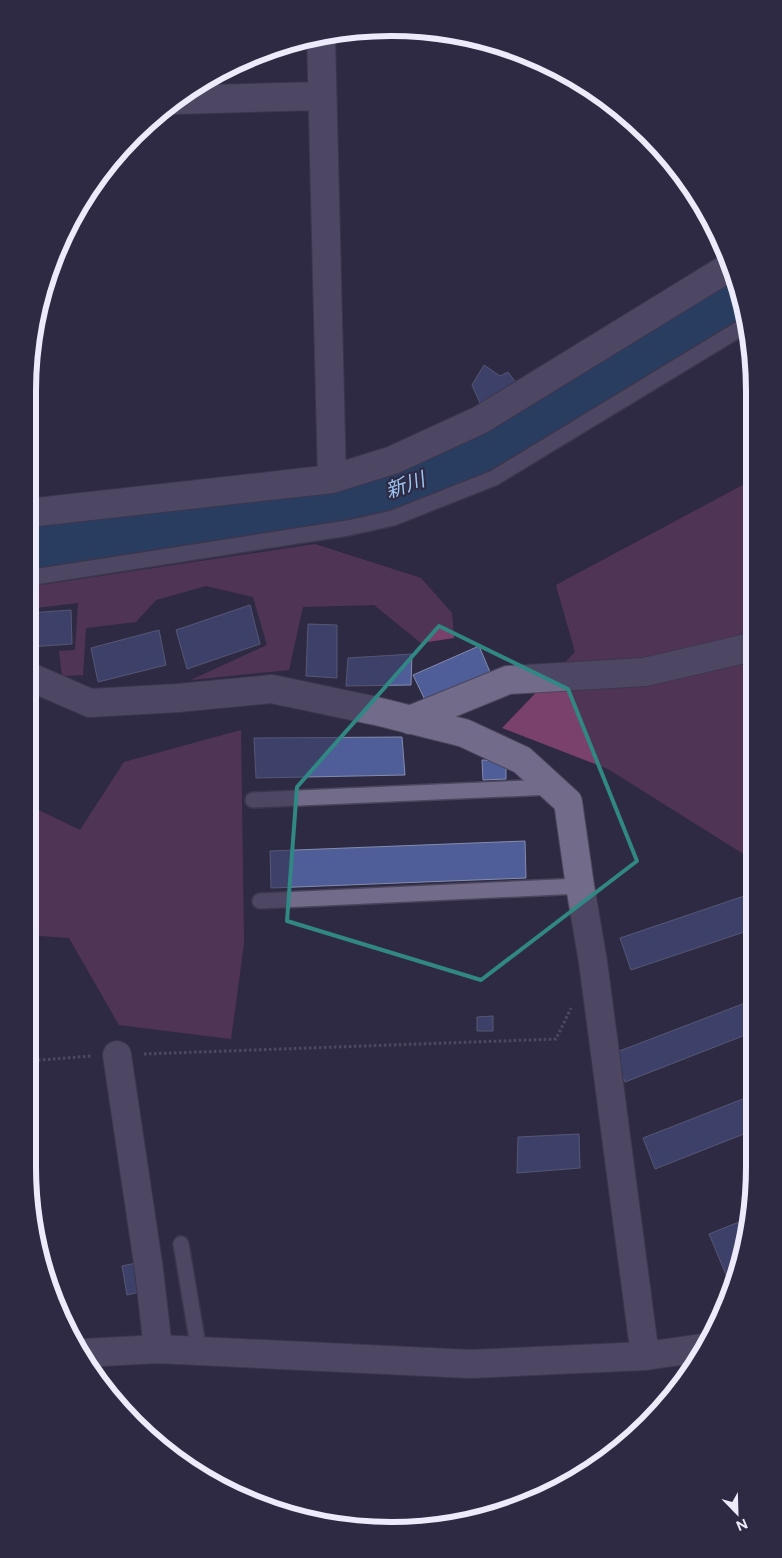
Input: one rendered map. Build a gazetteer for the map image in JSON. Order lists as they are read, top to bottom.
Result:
{
  "water": ["新川"],
  "north": "bottom right"
}
